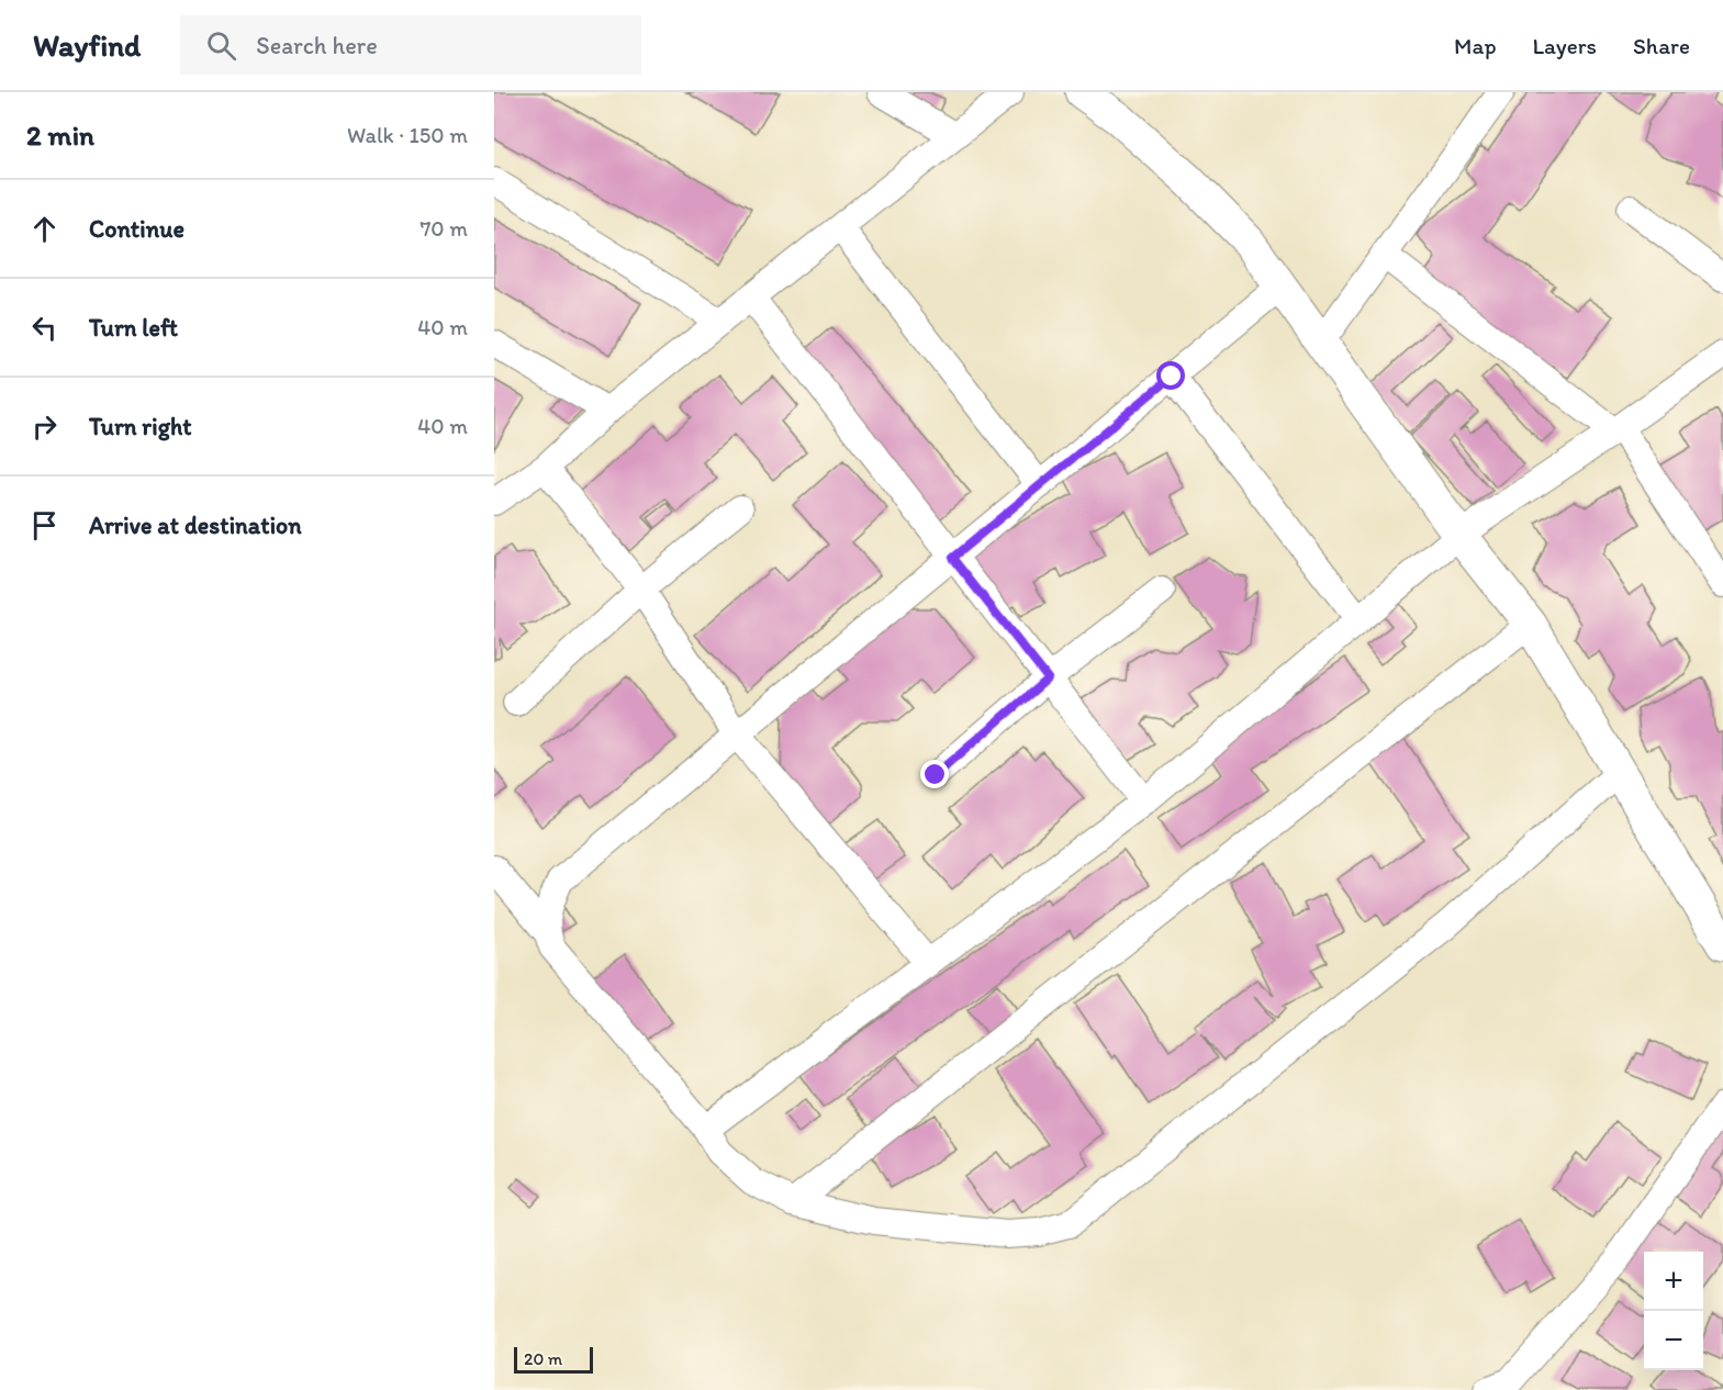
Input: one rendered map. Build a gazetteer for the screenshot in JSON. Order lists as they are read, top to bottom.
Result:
{
  "scale_bar": "20 m",
  "page": {
    "header": "Wayfind",
    "search": "Search here",
    "nav": ["Map", "Layers", "Share"],
    "heading": ["2 min", "Walk · 150 m"],
    "list": [
      ["Continue", "70 m"],
      ["Turn left", "40 m"],
      ["Turn right", "40 m"],
      "Arrive at destination"
    ],
    "map_buttons": ["+", "−"],
    "scale": "20 m"
  }
}
